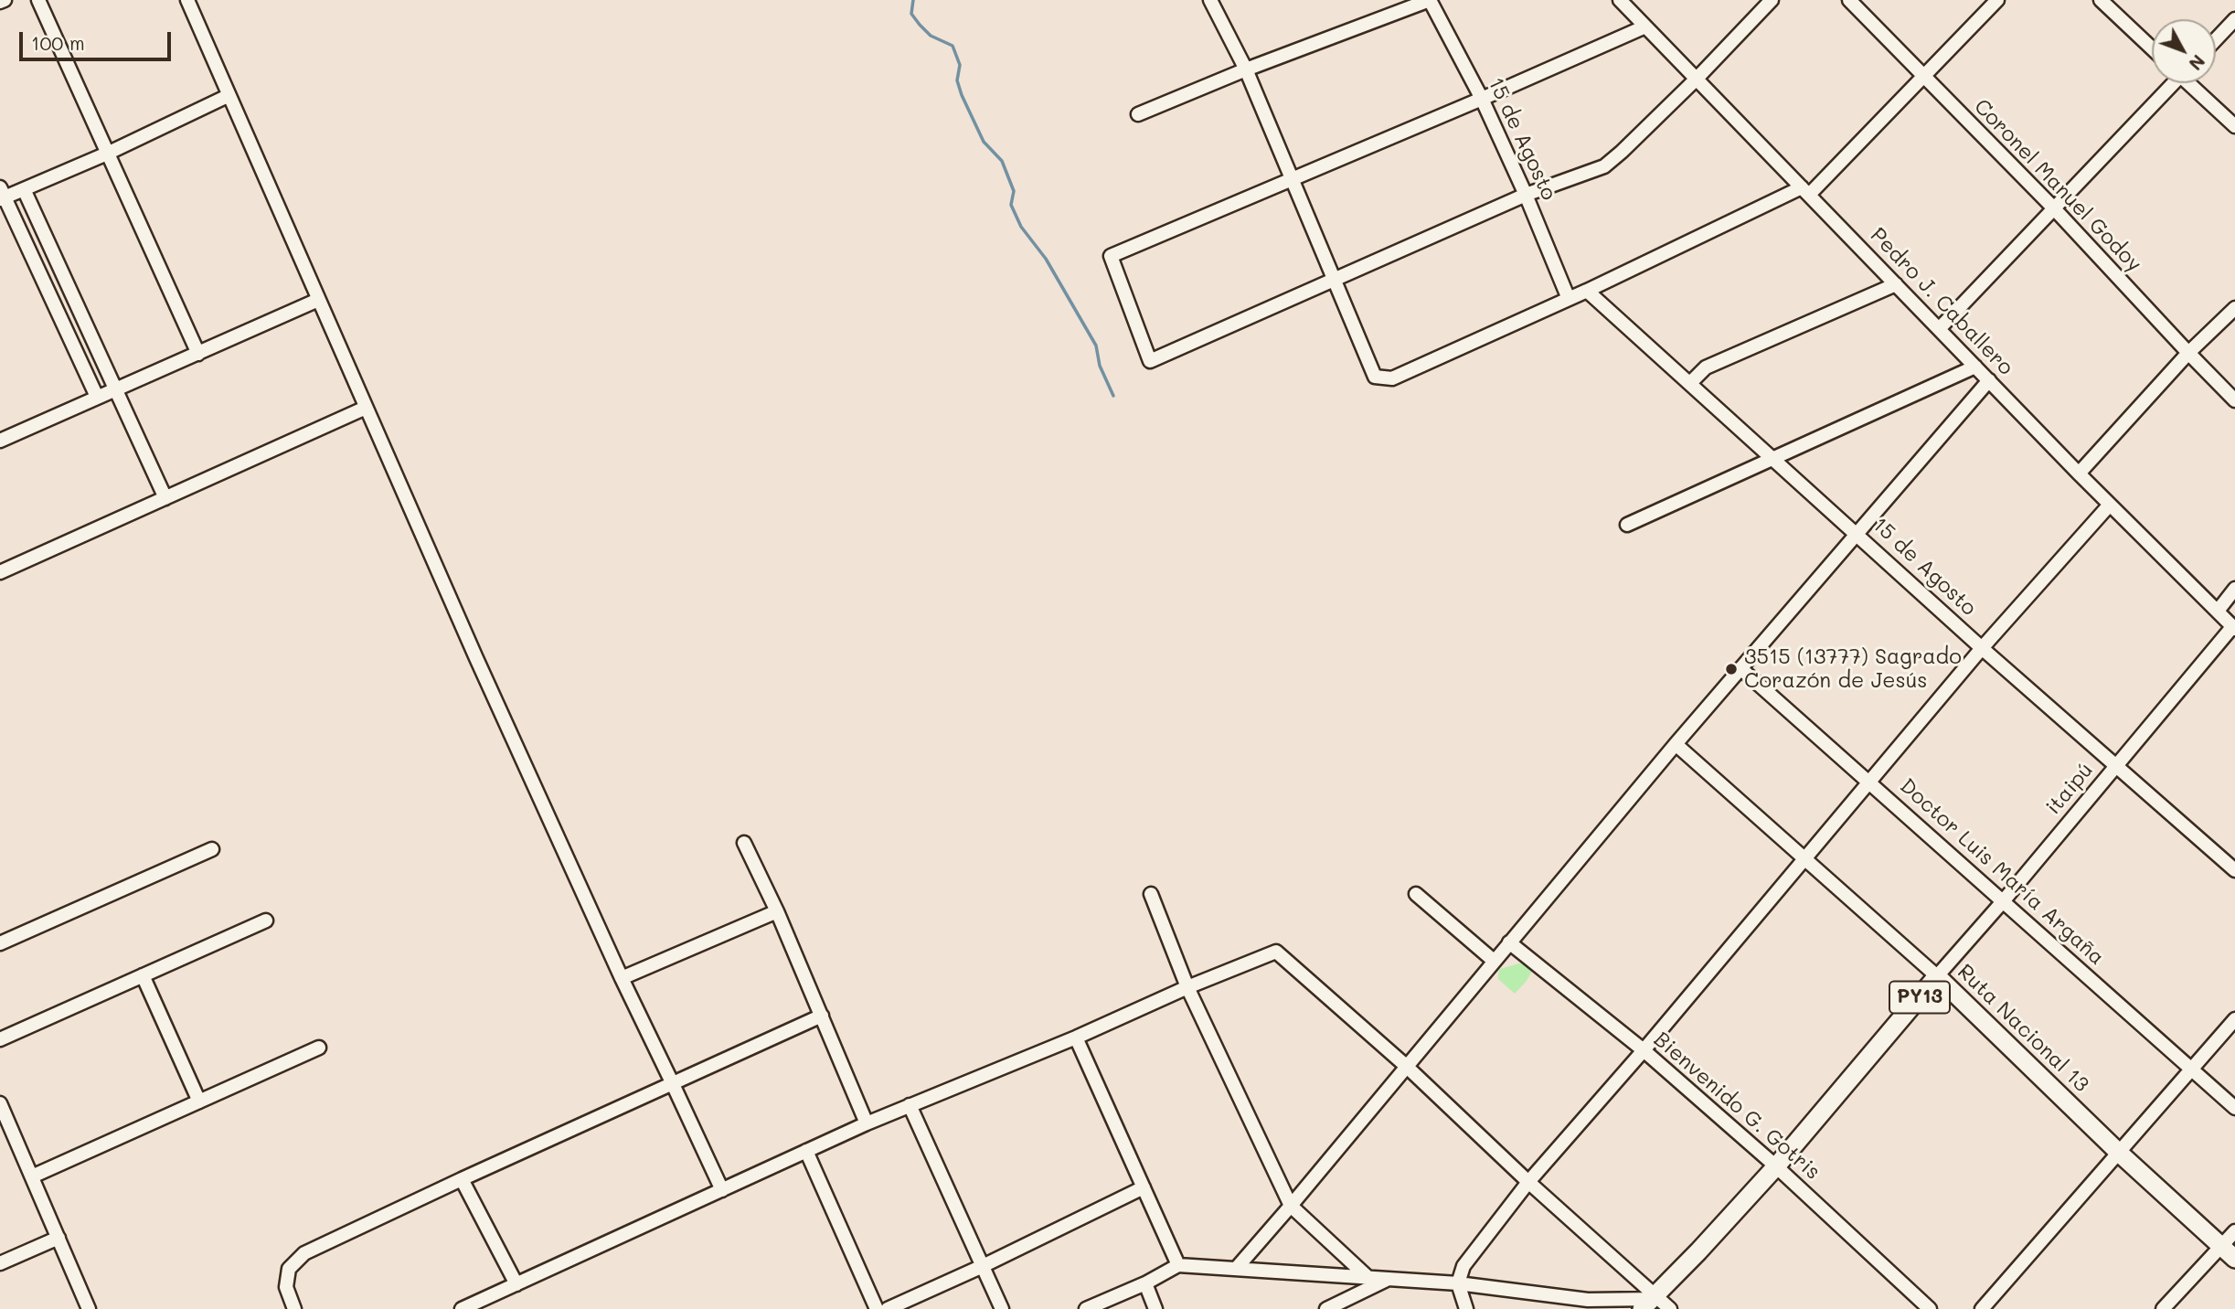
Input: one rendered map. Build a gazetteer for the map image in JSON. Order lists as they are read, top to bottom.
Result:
{
  "streets": {
    "highway": ["PY13", "Ruta Nacional 13"],
    "street": [
      "15 de Agosto",
      "Coronel Manuel Godoy",
      "Pedro J. Caballero",
      "itaipú",
      "Doctor Luis María Argaña",
      "Bienvenido G. Gotris"
    ]
  },
  "crossings": [
    ["15 de Agosto", "itaipú"],
    ["Pedro J. Caballero", "itaipú"],
    ["itaipú", "Doctor Luis María Argaña"],
    ["itaipú", "Ruta Nacional 13"],
    ["Ruta Nacional 13", "Bienvenido G. Gotris"]
  ],
  "places": ["3515 (13777) Sagrado Corazón de Jesús"],
  "scale_bar": "100 m",
  "north": "bottom right"
}
